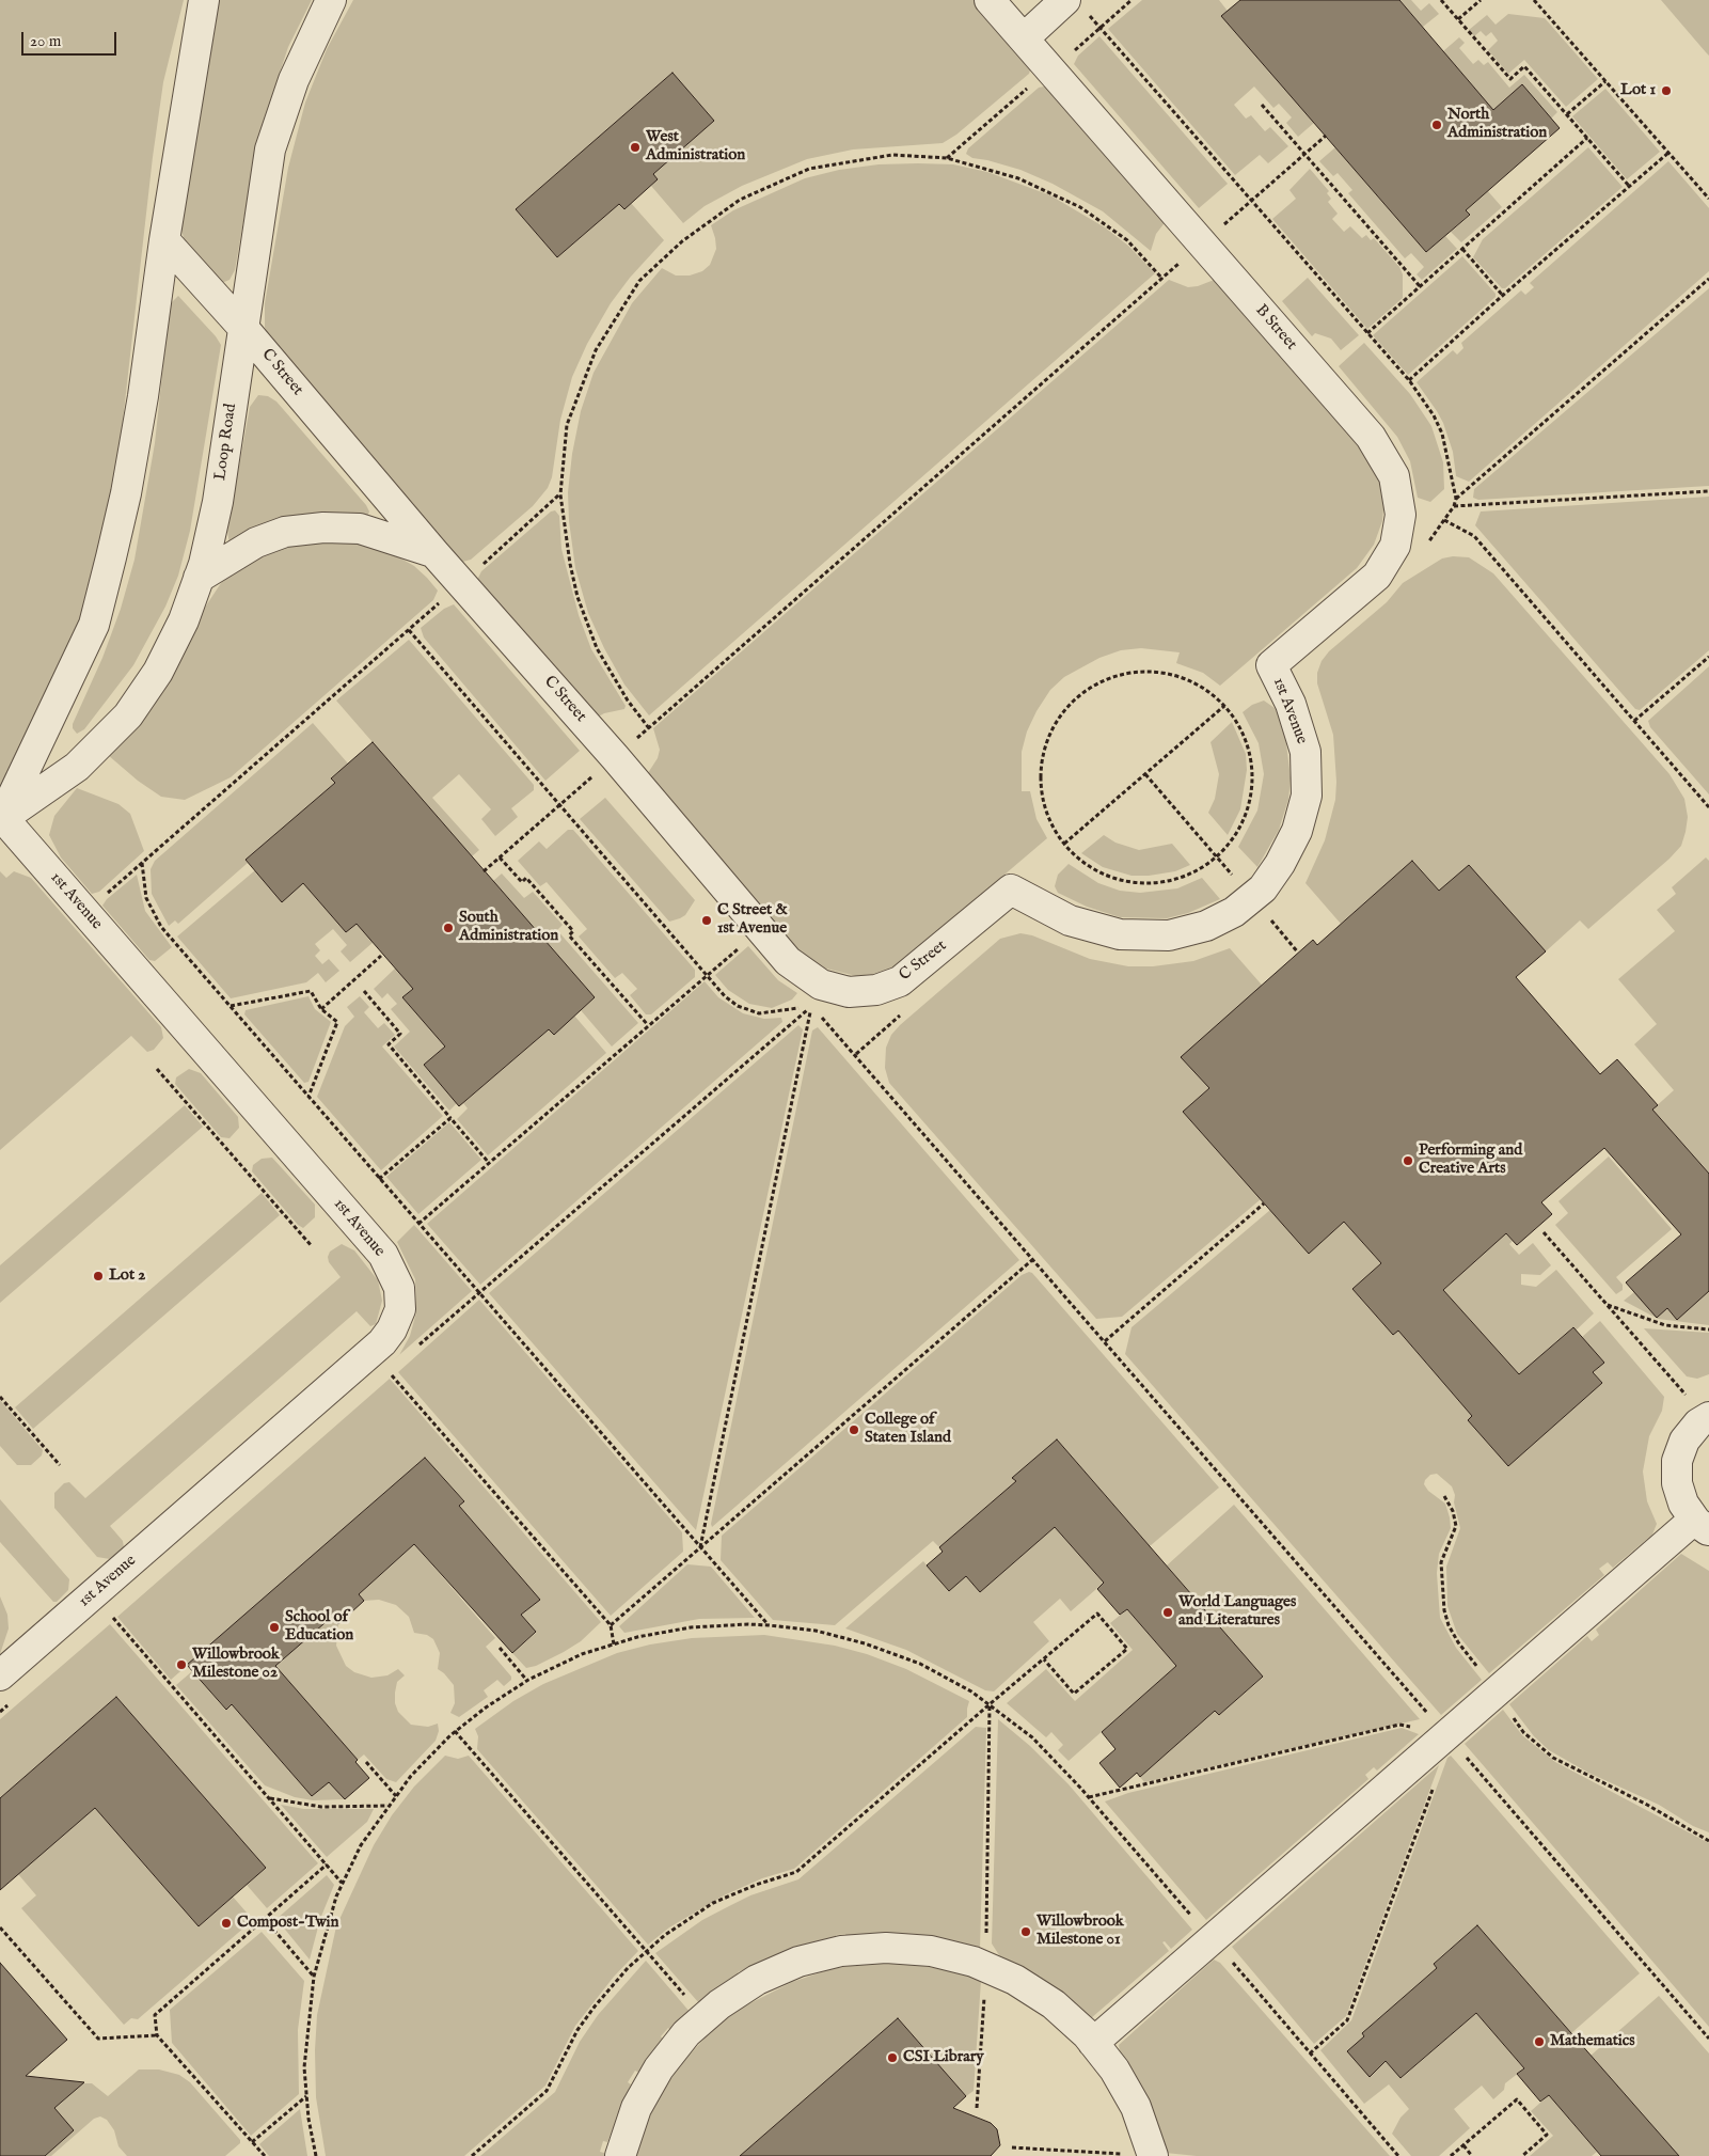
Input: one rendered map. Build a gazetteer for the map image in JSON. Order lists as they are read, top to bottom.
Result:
{
  "streets": {
    "street": [
      "B Street",
      "C Street",
      "Loop Road",
      "1st Avenue"
    ]
  },
  "crossings": [
    ["B Street", "1st Avenue"],
    ["C Street", "Loop Road"],
    ["C Street", "1st Avenue"],
    ["Loop Road", "1st Avenue"]
  ],
  "places": [
    "Lot 1",
    "North Administration",
    "West Administration",
    "C Street & 1st Avenue",
    "South Administration",
    "Performing and Creative Arts",
    "Lot 2",
    "College of Staten Island",
    "World Languages and Literatures",
    "School of Education",
    "Willowbrook Milestone 02",
    "Compost-Twin",
    "Willowbrook Milestone 01",
    "Mathematics",
    "CSI Library"
  ],
  "scale_bar": "20 m"
}
